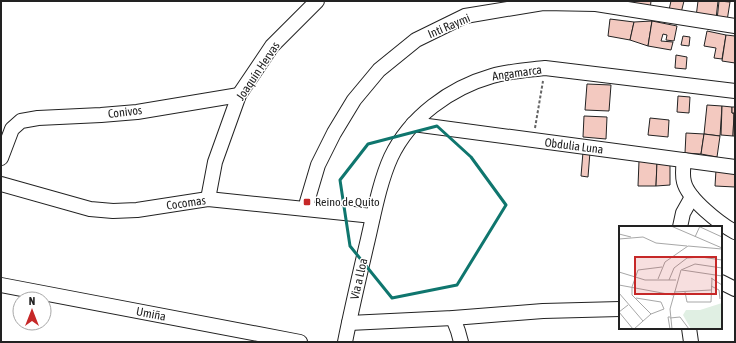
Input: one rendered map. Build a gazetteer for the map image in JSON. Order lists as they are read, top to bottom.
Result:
{
  "streets": {
    "street": [
      "Inti Raymi",
      "Joaquín Hervas",
      "Angamarca",
      "Conivos",
      "Obdulia Luna",
      "Cocomas",
      "Via a Lloa",
      "Umiña"
    ]
  },
  "crossings": [
    ["Inti Raymi", "Cocomas"],
    ["Joaquín Hervas", "Conivos"],
    ["Joaquín Hervas", "Cocomas"],
    ["Angamarca", "Obdulia Luna"],
    ["Angamarca", "Cocomas"],
    ["Angamarca", "Via a Lloa"],
    ["Cocomas", "Via a Lloa"]
  ],
  "places": {
    "transit": ["Reino de Quito"]
  },
  "north": "top"
}
